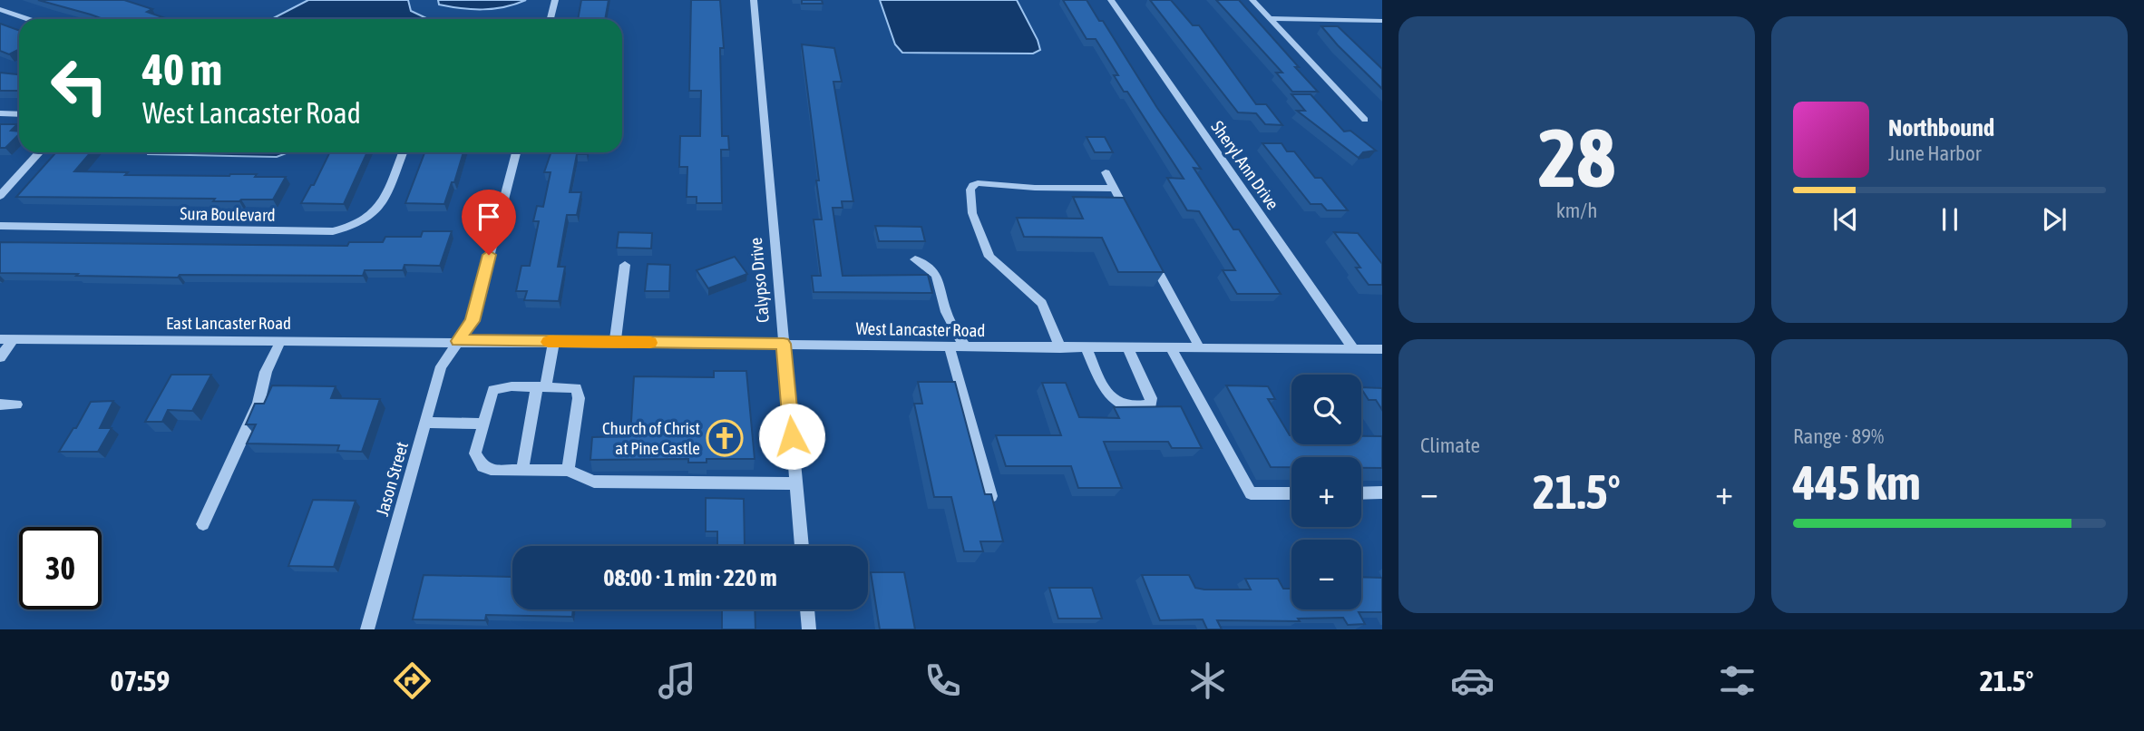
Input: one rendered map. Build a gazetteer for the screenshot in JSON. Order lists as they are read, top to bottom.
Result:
{
  "streets": {
    "street": [
      "Sheryl Ann Drive",
      "Sura Boulevard",
      "Calypso Drive",
      "East Lancaster Road",
      "West Lancaster Road",
      "Jason Street"
    ]
  },
  "crossings": [
    ["Sheryl Ann Drive", "West Lancaster Road"],
    ["Calypso Drive", "West Lancaster Road"],
    ["East Lancaster Road", "West Lancaster Road"],
    ["East Lancaster Road", "Jason Street"],
    ["West Lancaster Road", "Jason Street"]
  ],
  "places": {
    "church": ["Church of Christ at Pine Castle"]
  },
  "page": {
    "tile": [
      ["28", "km/h"],
      "Climate",
      ["Range · 89%", "445 km"]
    ],
    "turn": ["40 m", "West Lancaster Road"],
    "song": ["Northbound", "June Harbor"],
    "map_buttons": ["+", "−"],
    "heat": ["−", "21.5°", "+"],
    "limit": "30",
    "trip": "08:00 · 1 min · 220 m",
    "tabs": ["07:59", "21.5°"]
  }
}
